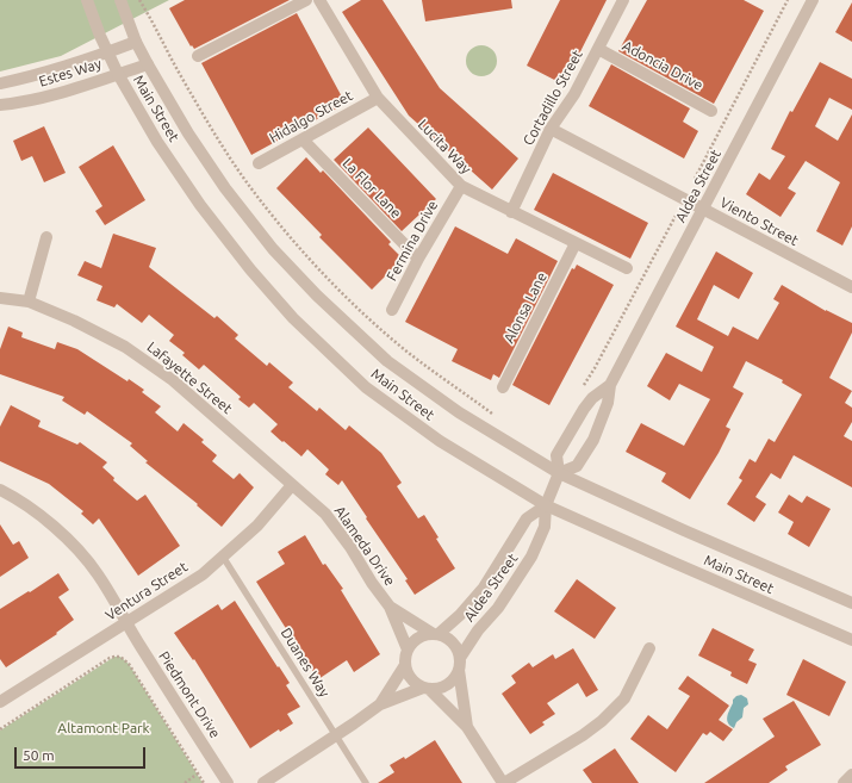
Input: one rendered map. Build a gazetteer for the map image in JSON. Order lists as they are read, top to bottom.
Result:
{
  "streets": {
    "street": [
      "Adoncia Drive",
      "Estes Way",
      "Cortadillo Street",
      "Main Street",
      "Hidalgo Street",
      "Lucita Way",
      "Aldea Street",
      "La Flor Lane",
      "Viento Street",
      "Fermina Drive",
      "Alonsa Lane",
      "Lafayette Street",
      "Alameda Drive",
      "Ventura Street",
      "Piedmont Drive"
    ],
    "lane": ["Duanes Way"]
  },
  "crossings": [
    ["Adoncia Drive", "Cortadillo Street"],
    ["Estes Way", "Main Street"],
    ["Cortadillo Street", "Lucita Way"],
    ["Cortadillo Street", "Viento Street"],
    ["Main Street", "Aldea Street"],
    ["Hidalgo Street", "Lucita Way"],
    ["Hidalgo Street", "La Flor Lane"],
    ["Lucita Way", "Fermina Drive"],
    ["Lucita Way", "Alonsa Lane"],
    ["Aldea Street", "Viento Street"],
    ["Aldea Street", "Alameda Drive"],
    ["La Flor Lane", "Fermina Drive"],
    ["Lafayette Street", "Alameda Drive"],
    ["Lafayette Street", "Ventura Street"],
    ["Alameda Drive", "Ventura Street"],
    ["Ventura Street", "Duanes Way"],
    ["Ventura Street", "Piedmont Drive"]
  ],
  "parks": ["Altamont Park"],
  "scale_bar": "50 m"
}
